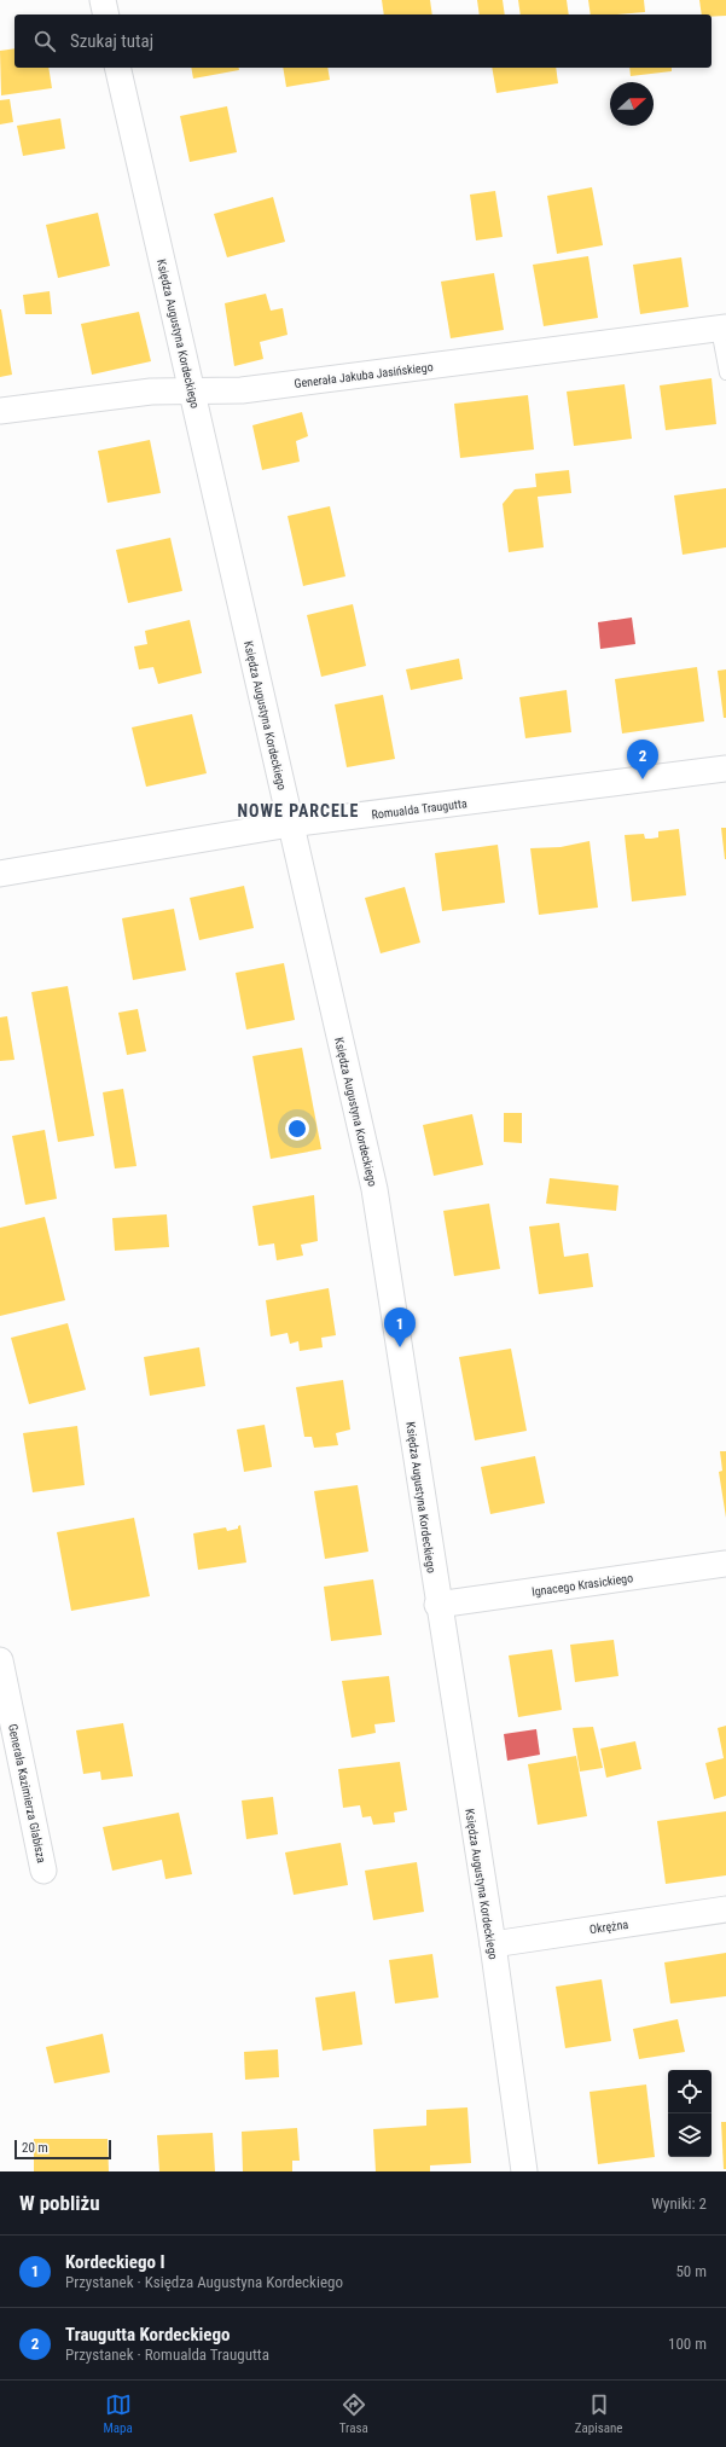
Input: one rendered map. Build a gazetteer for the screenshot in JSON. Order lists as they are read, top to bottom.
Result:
{
  "streets": {
    "street": [
      "Księdza Augustyna Kordeckiego",
      "Generała Jakuba Jasińskiego",
      "Romualda Traugutta",
      "Ignacego Krasickiego",
      "Generała Kazimierza Glabisza",
      "Okrężna"
    ]
  },
  "crossings": [
    ["Księdza Augustyna Kordeckiego", "Generała Jakuba Jasińskiego"],
    ["Księdza Augustyna Kordeckiego", "Romualda Traugutta"],
    ["Księdza Augustyna Kordeckiego", "Ignacego Krasickiego"],
    ["Księdza Augustyna Kordeckiego", "Okrężna"]
  ],
  "districts": ["NOWE PARCELE"],
  "scale_bar": "20 m",
  "north": "right",
  "page": {
    "search": "Szukaj tutaj",
    "pins": ["2", "1"],
    "scale": "20 m",
    "heading": ["W pobliżu", "Wyniki: 2"],
    "list": [
      {
        "mark": "1",
        "name": "Kordeckiego I",
        "note": "Przystanek · Księdza Augustyna Kordeckiego",
        "value": "50 m"
      },
      {
        "mark": "2",
        "name": "Traugutta Kordeckiego",
        "note": "Przystanek · Romualda Traugutta",
        "value": "100 m"
      }
    ],
    "nav": ["Mapa", "Trasa", "Zapisane"]
  }
}
